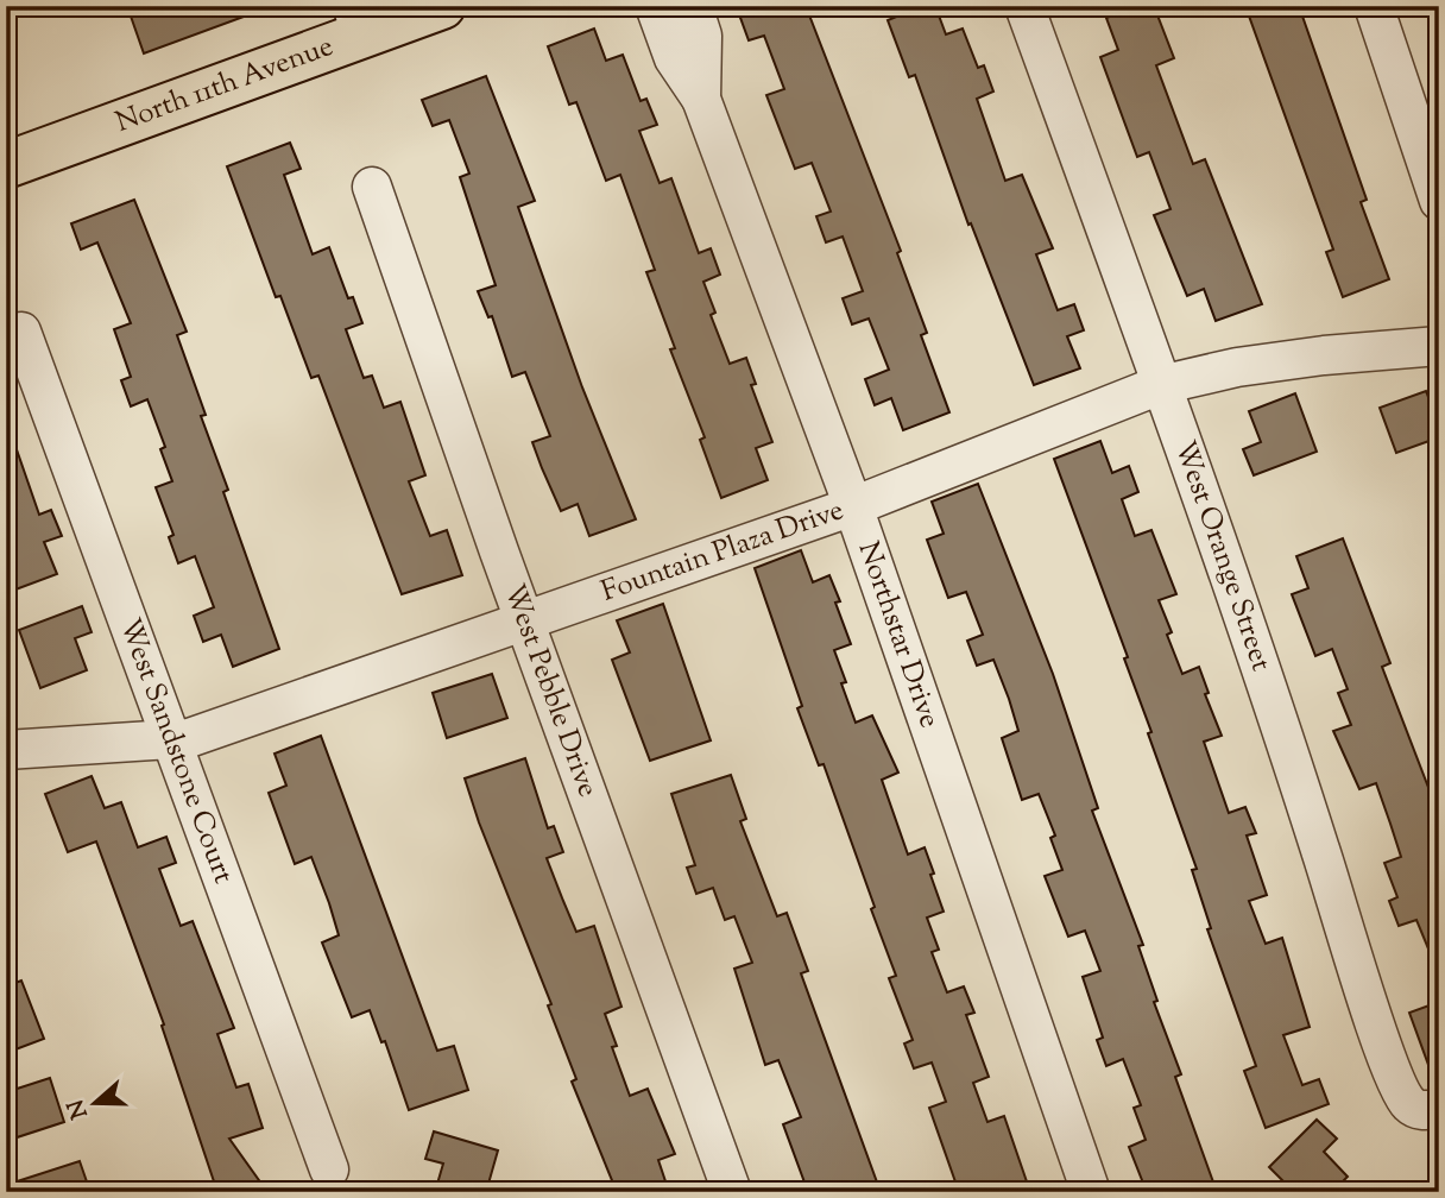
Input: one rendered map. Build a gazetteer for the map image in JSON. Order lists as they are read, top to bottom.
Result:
{
  "streets": {
    "main road": ["North 11th Avenue"],
    "street": [
      "Fountain Plaza Drive",
      "West Orange Street",
      "Northstar Drive",
      "West Pebble Drive",
      "West Sandstone Court"
    ]
  },
  "crossings": [
    ["Fountain Plaza Drive", "West Orange Street"],
    ["Fountain Plaza Drive", "Northstar Drive"],
    ["Fountain Plaza Drive", "West Pebble Drive"],
    ["Fountain Plaza Drive", "West Sandstone Court"]
  ],
  "north": "left"
}
